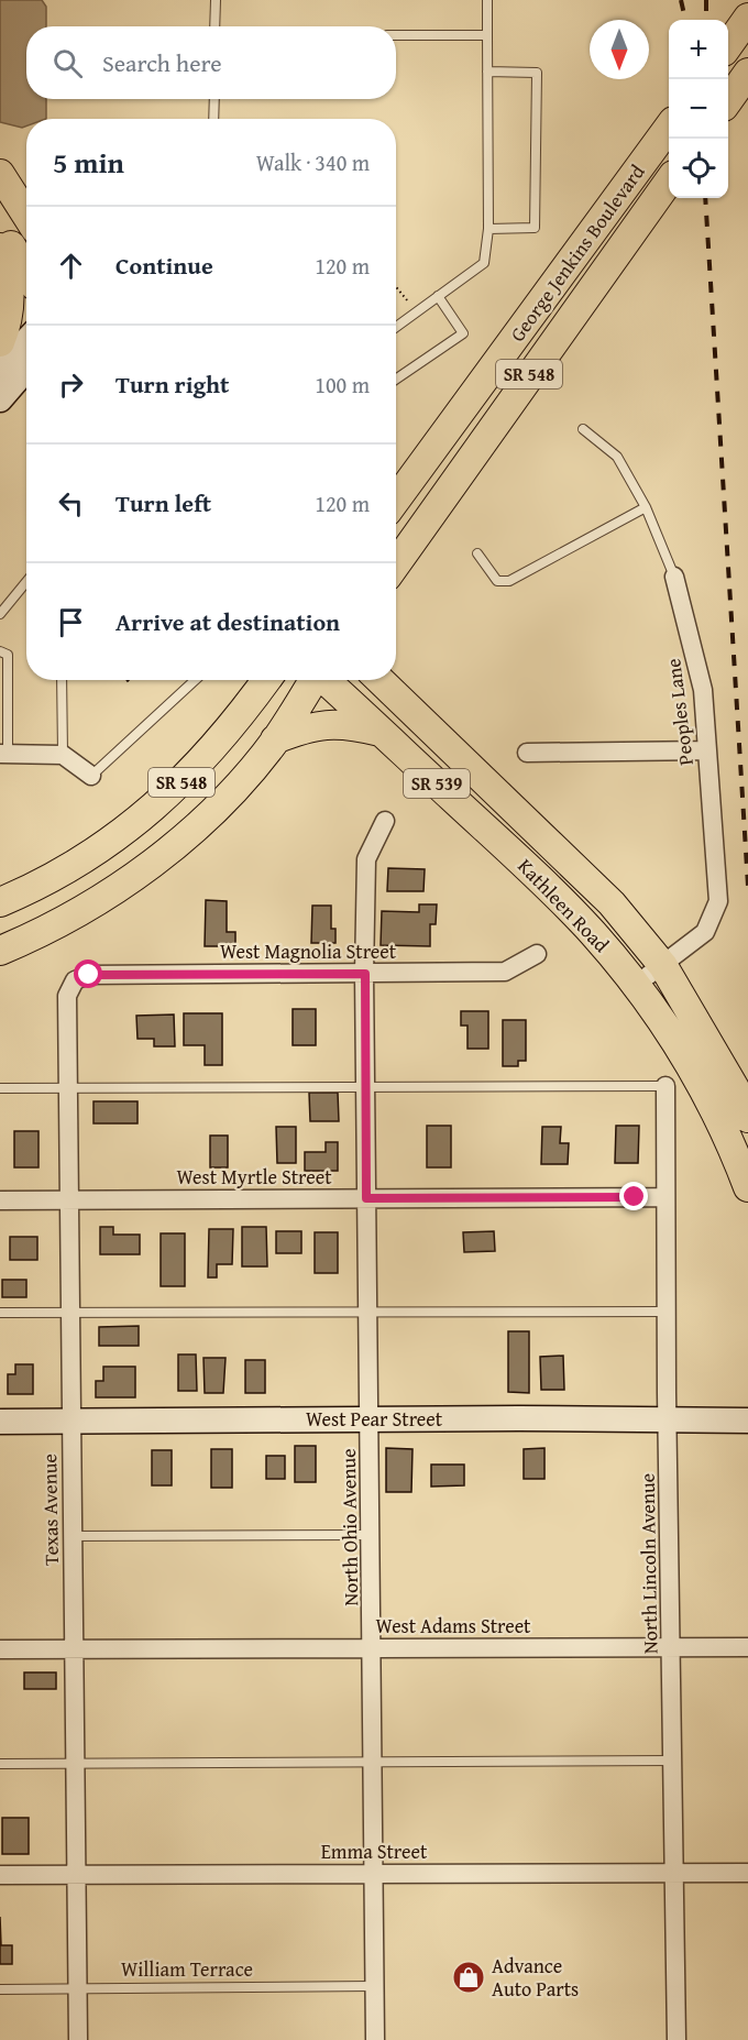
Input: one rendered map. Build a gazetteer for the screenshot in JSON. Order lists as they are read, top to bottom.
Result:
{
  "streets": {
    "main road": [
      "George Jenkins Boulevard",
      "SR 548",
      "SR 539",
      "Kathleen Road"
    ],
    "street": [
      "Peoples Lane",
      "West Magnolia Street",
      "West Myrtle Street",
      "West Pear Street",
      "Texas Avenue",
      "North Ohio Avenue",
      "North Lincoln Avenue",
      "West Adams Street",
      "Emma Street"
    ],
    "lane": ["William Terrace"]
  },
  "crossings": [
    ["Peoples Lane", "Kathleen Road"],
    ["West Magnolia Street", "Texas Avenue"],
    ["West Magnolia Street", "North Ohio Avenue"],
    ["West Myrtle Street", "Texas Avenue"],
    ["West Myrtle Street", "North Ohio Avenue"],
    ["West Myrtle Street", "North Lincoln Avenue"],
    ["West Pear Street", "Texas Avenue"],
    ["West Pear Street", "North Ohio Avenue"],
    ["West Pear Street", "North Lincoln Avenue"],
    ["Texas Avenue", "West Adams Street"],
    ["Texas Avenue", "Emma Street"],
    ["Texas Avenue", "William Terrace"],
    ["North Ohio Avenue", "West Adams Street"],
    ["North Ohio Avenue", "Emma Street"],
    ["North Ohio Avenue", "William Terrace"],
    ["North Lincoln Avenue", "West Adams Street"],
    ["North Lincoln Avenue", "Emma Street"]
  ],
  "places": {
    "shop": ["Advance Auto Parts"]
  },
  "north": "bottom",
  "page": {
    "map_buttons": ["+", "−"],
    "search": "Search here",
    "heading": ["5 min", "Walk · 340 m"],
    "list": [
      ["Continue", "120 m"],
      ["Turn right", "100 m"],
      ["Turn left", "120 m"],
      "Arrive at destination"
    ]
  }
}
